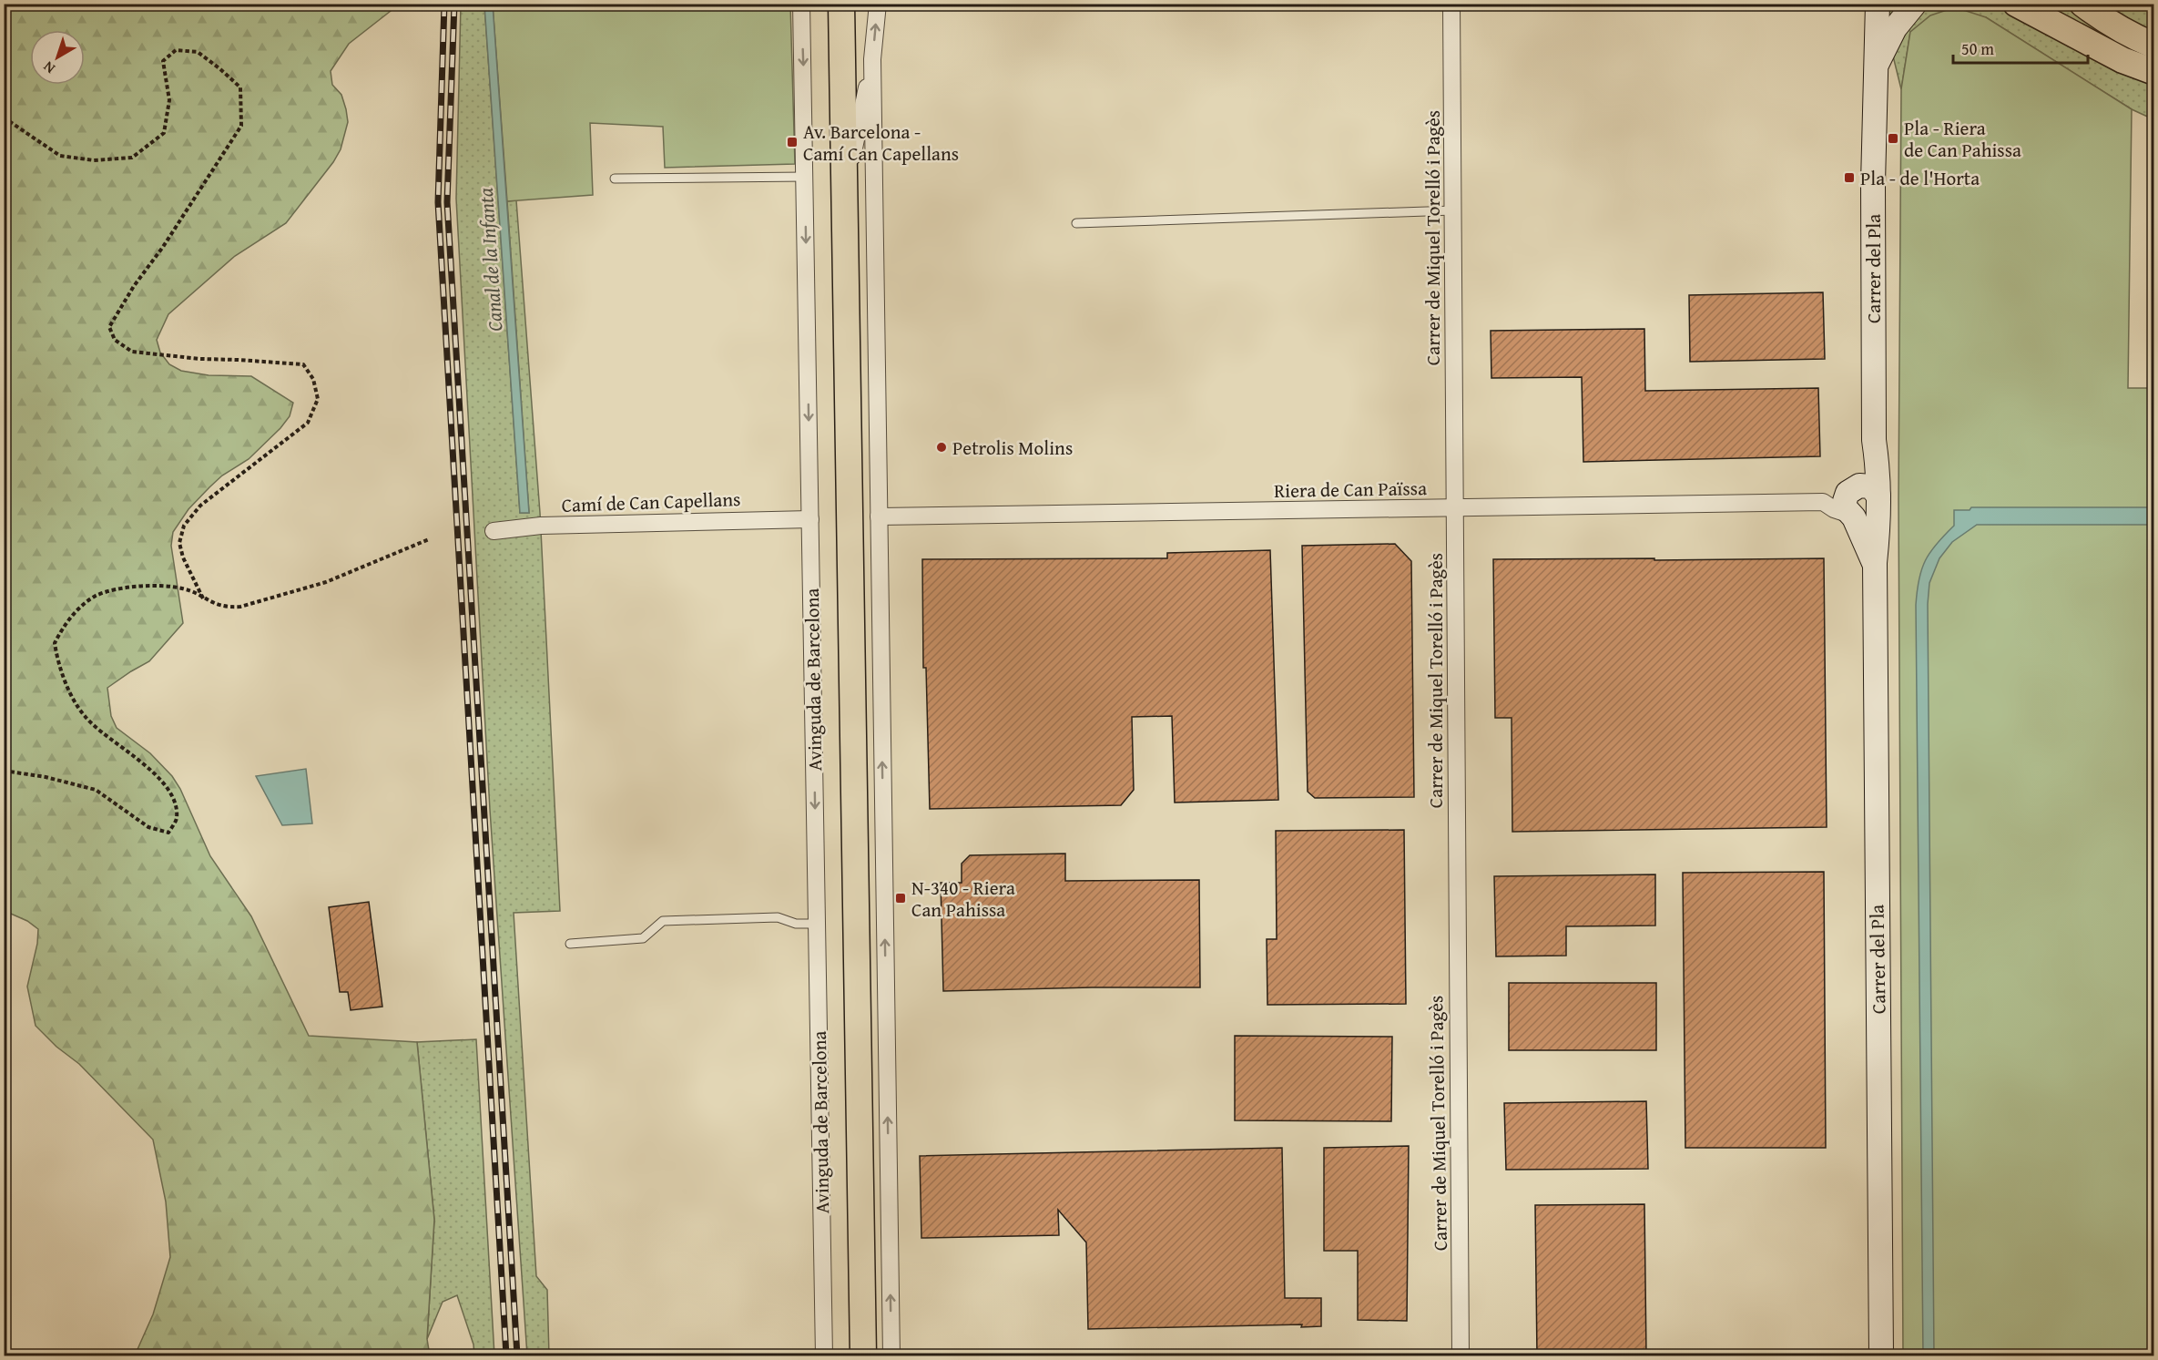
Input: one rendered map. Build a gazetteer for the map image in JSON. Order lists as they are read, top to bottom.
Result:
{
  "streets": {
    "main road": ["Carrer del Pla", "Avinguda de Barcelona"],
    "street": ["Carrer de Miquel Torelló i Pagès", "Riera de Can Païssa", "Camí de Can Capellans"]
  },
  "crossings": [
    ["Carrer de Miquel Torelló i Pagès", "Riera de Can Païssa"],
    ["Carrer del Pla", "Riera de Can Païssa"],
    ["Riera de Can Païssa", "Avinguda de Barcelona"],
    ["Camí de Can Capellans", "Avinguda de Barcelona"]
  ],
  "water": ["Canal de la Infanta"],
  "places": {
    "transit": [
      "Pla - Riera de Can Pahissa",
      "Av. Barcelona - Camí Can Capellans",
      "Pla - de l'Horta",
      "N-340 - Riera Can Pahissa"
    ],
    "other": ["Petrolis Molins"]
  },
  "scale_bar": "50 m",
  "north": "bottom left"
}
